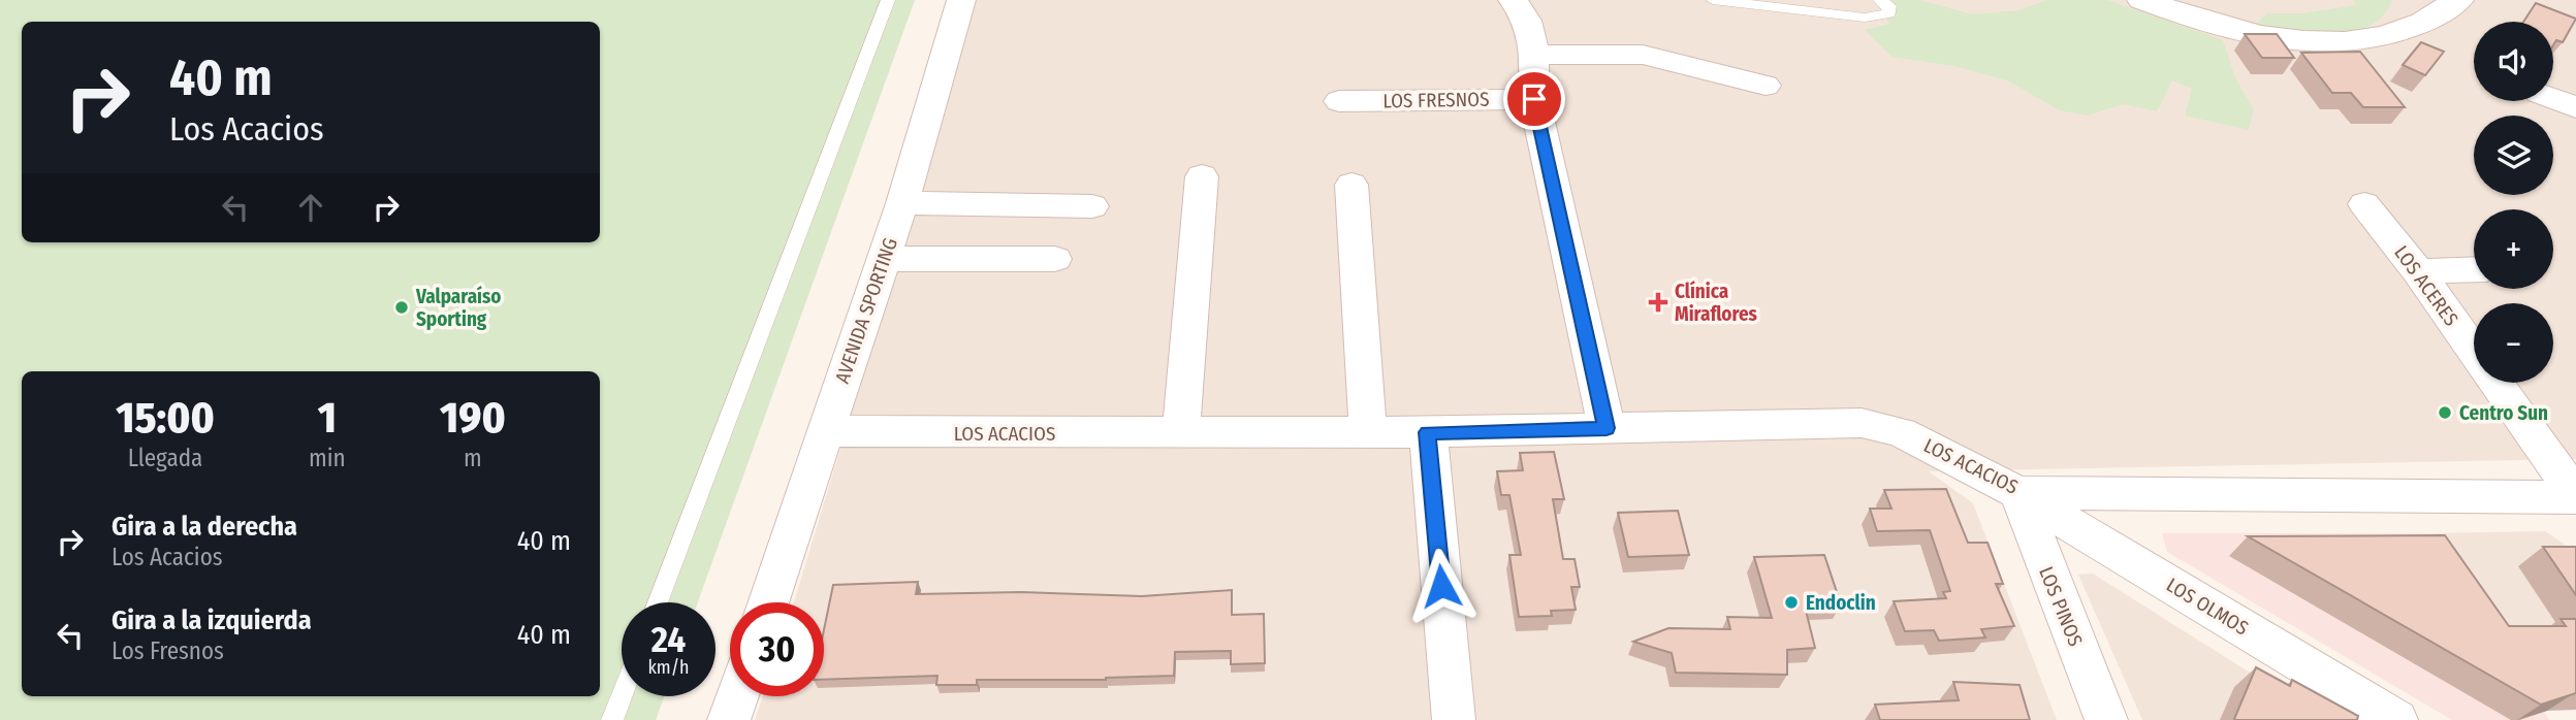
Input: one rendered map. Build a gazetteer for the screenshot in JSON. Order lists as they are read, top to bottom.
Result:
{
  "streets": {
    "street": [
      "LOS FRESNOS",
      "LOS ACERES",
      "AVENIDA SPORTING",
      "LOS ACACIOS",
      "LOS PINOS",
      "LOS OLMOS"
    ]
  },
  "crossings": [
    ["LOS ACERES", "LOS ACACIOS"],
    ["AVENIDA SPORTING", "LOS ACACIOS"],
    ["LOS ACACIOS", "LOS PINOS"],
    ["LOS ACACIOS", "LOS OLMOS"],
    ["LOS PINOS", "LOS OLMOS"]
  ],
  "places": {
    "health": ["Clínica Miraflores"],
    "other": ["Valparaíso Sporting", "Centro Sun", "Endoclin"]
  },
  "page": {
    "map_buttons": ["+", "−"],
    "turn": ["40 m", "Los Acacios"],
    "eta": [
      "15:00",
      "Llegada",
      "1",
      "min",
      "190",
      "m"
    ],
    "list": [
      {
        "name": "Gira a la derecha",
        "note": "Los Acacios",
        "value": "40 m"
      },
      {
        "name": "Gira a la izquierda",
        "note": "Los Fresnos",
        "value": "40 m"
      }
    ],
    "speed": "24 km/h",
    "limit": "30"
  }
}
